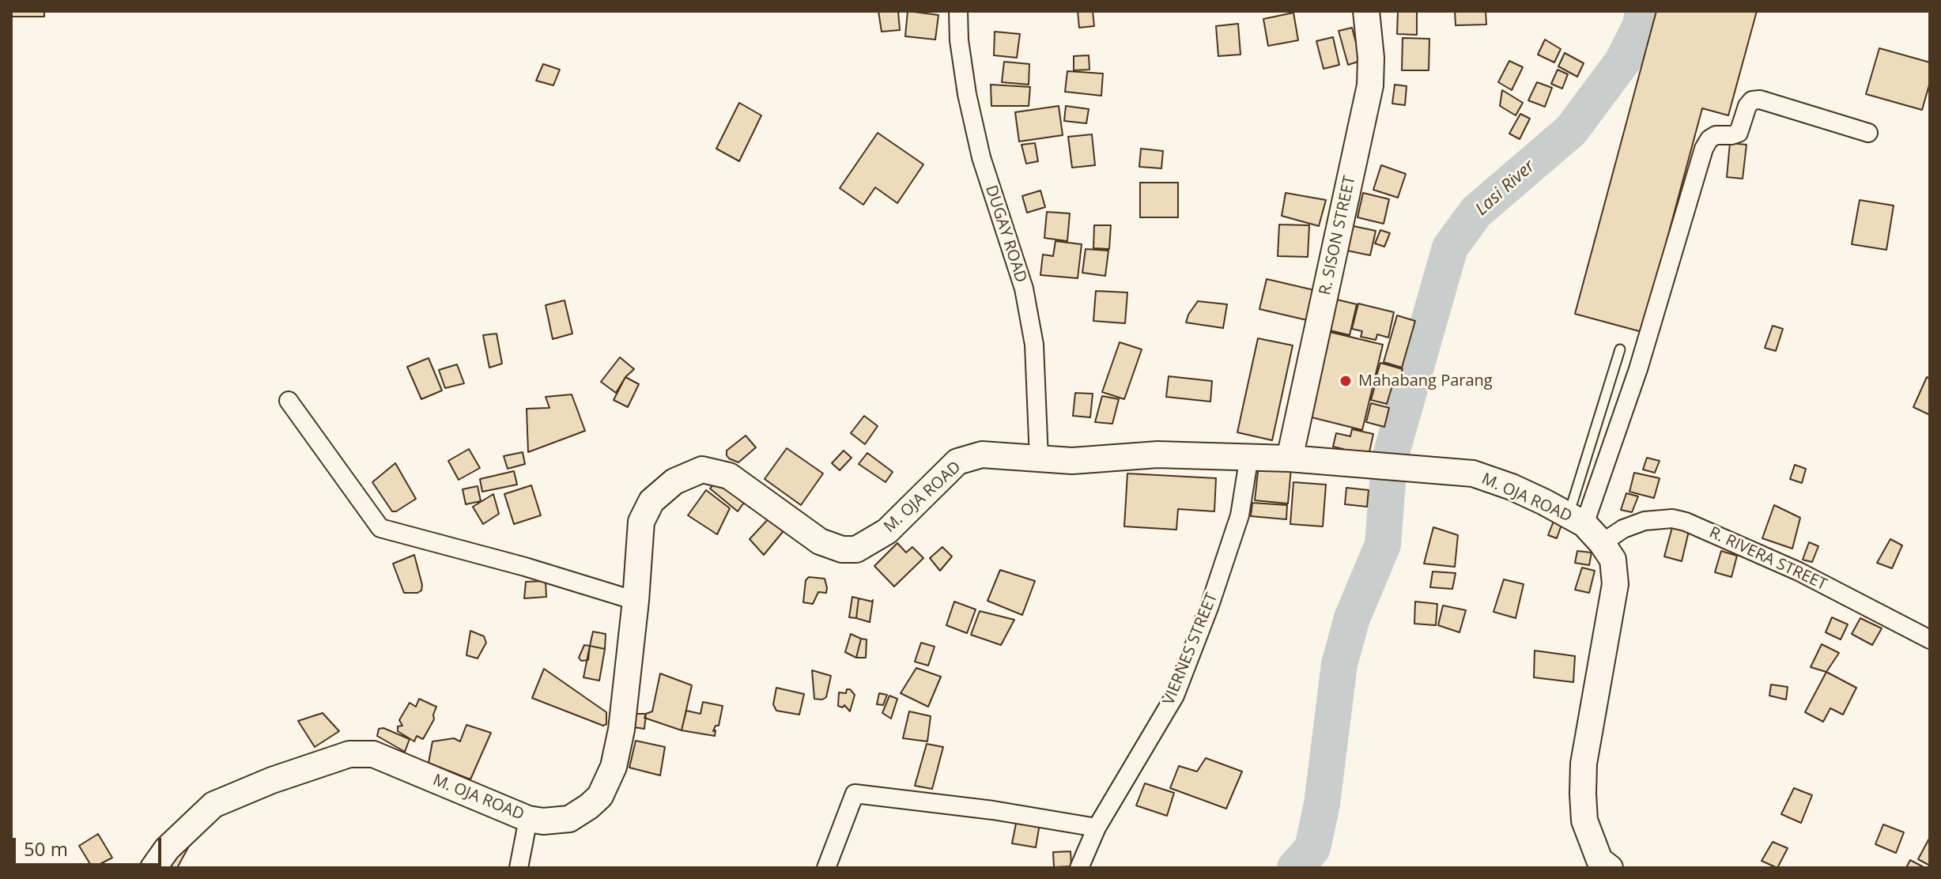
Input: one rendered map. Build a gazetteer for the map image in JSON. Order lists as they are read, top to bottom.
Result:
{
  "streets": {
    "street": [
      "DUGAY ROAD",
      "R. SISON STREET",
      "M. OJA ROAD",
      "R. RIVERA STREET",
      "VIERNES STREET"
    ]
  },
  "crossings": [
    ["DUGAY ROAD", "M. OJA ROAD"],
    ["R. SISON STREET", "M. OJA ROAD"],
    ["M. OJA ROAD", "R. RIVERA STREET"],
    ["M. OJA ROAD", "VIERNES STREET"]
  ],
  "water": ["Lasi River"],
  "places": ["Mahabang Parang"],
  "scale_bar": "50 m"
}
